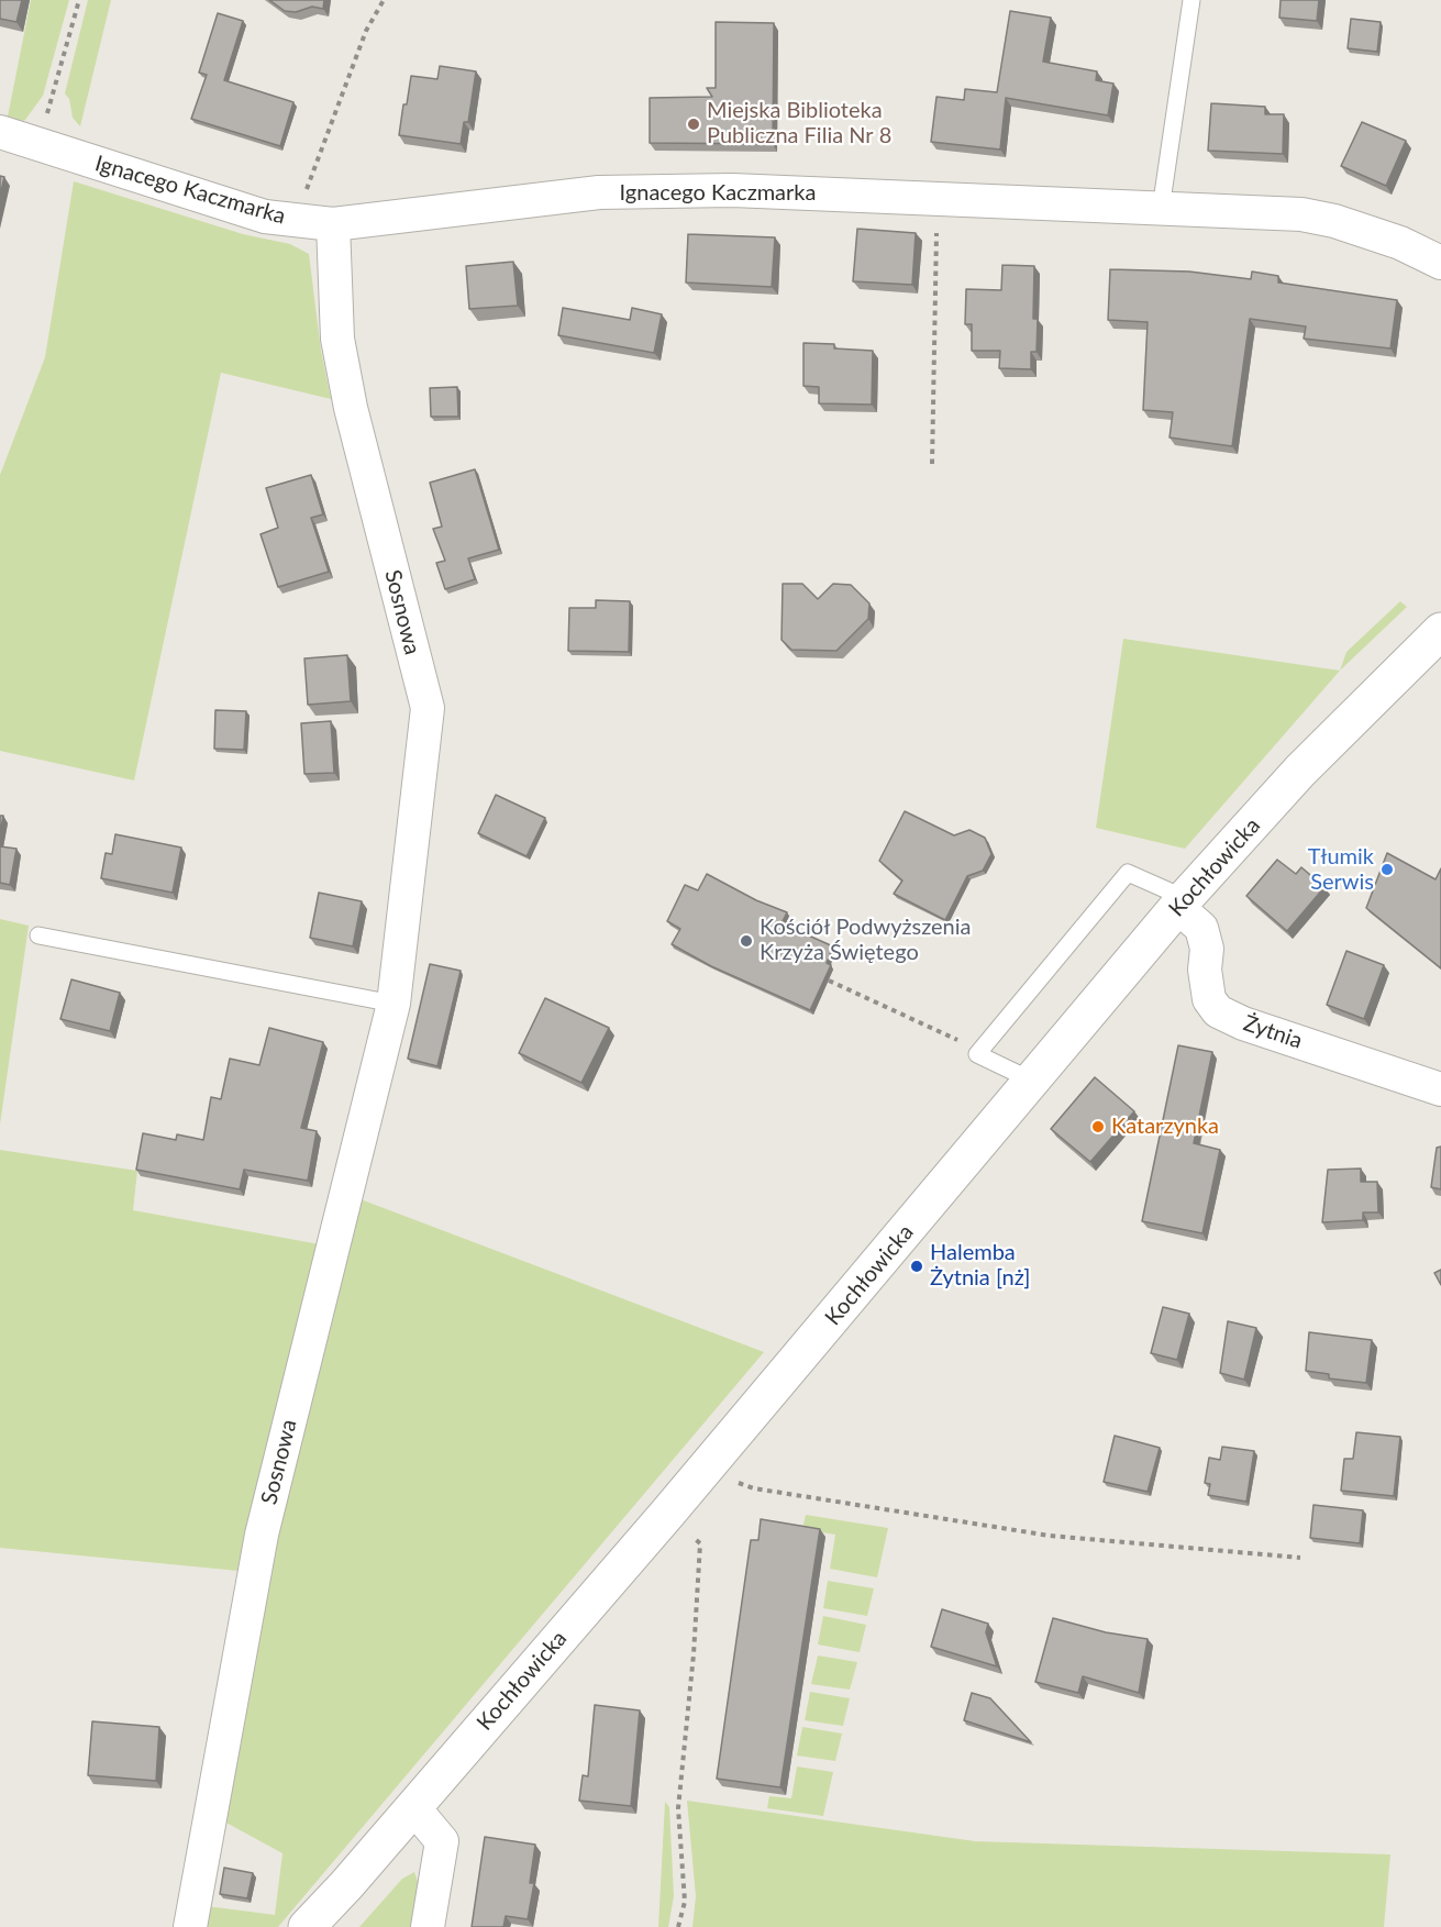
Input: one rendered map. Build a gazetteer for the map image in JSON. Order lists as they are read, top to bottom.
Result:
{
  "streets": {
    "street": [
      "Ignacego Kaczmarka",
      "Sosnowa",
      "Kochłowicka",
      "Żytnia"
    ]
  },
  "crossings": [
    ["Ignacego Kaczmarka", "Sosnowa"],
    ["Kochłowicka", "Żytnia"]
  ],
  "places": [
    "Miejska Biblioteka Publiczna Filia Nr 8",
    "Tłumik Serwis",
    "Kościół Podwyższenia Krzyża Świętego",
    "Katarzynka",
    "Halemba Żytnia [nż]"
  ]
}
